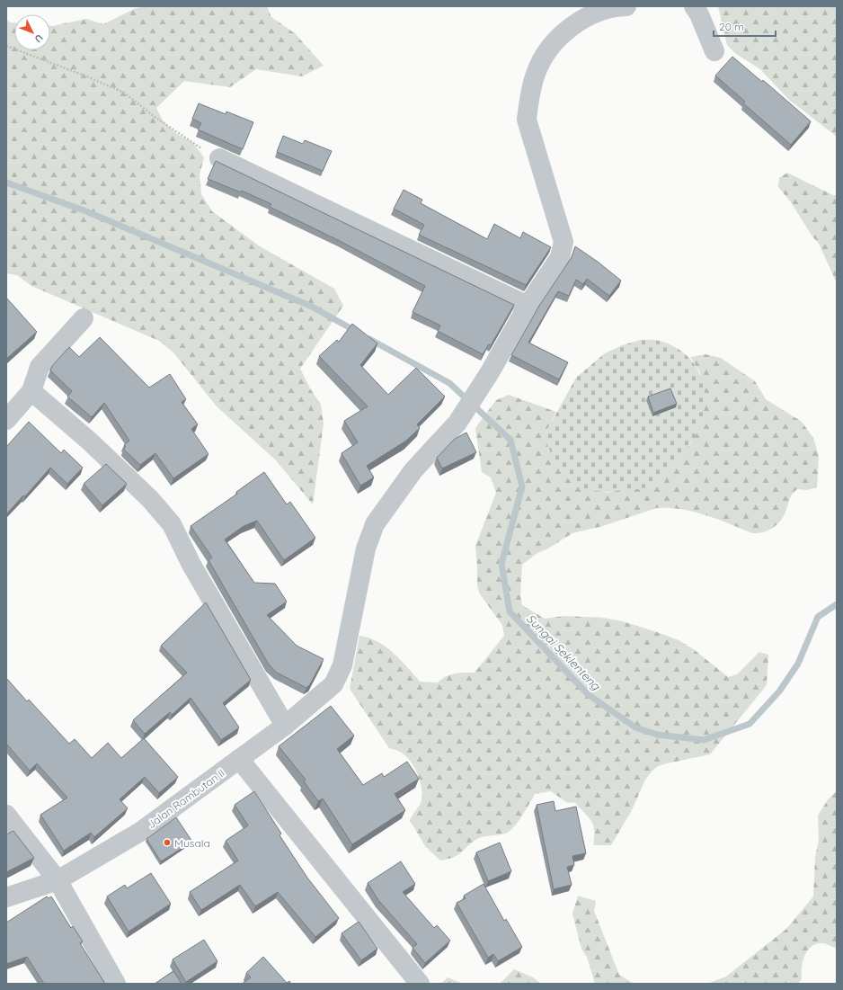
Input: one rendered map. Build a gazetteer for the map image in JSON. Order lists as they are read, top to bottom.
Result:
{
  "streets": {
    "street": ["Jalan Rambutan II"]
  },
  "water": ["Sungai Seklenteng"],
  "places": ["Musala"],
  "scale_bar": "20 m",
  "north": "bottom right"
}
